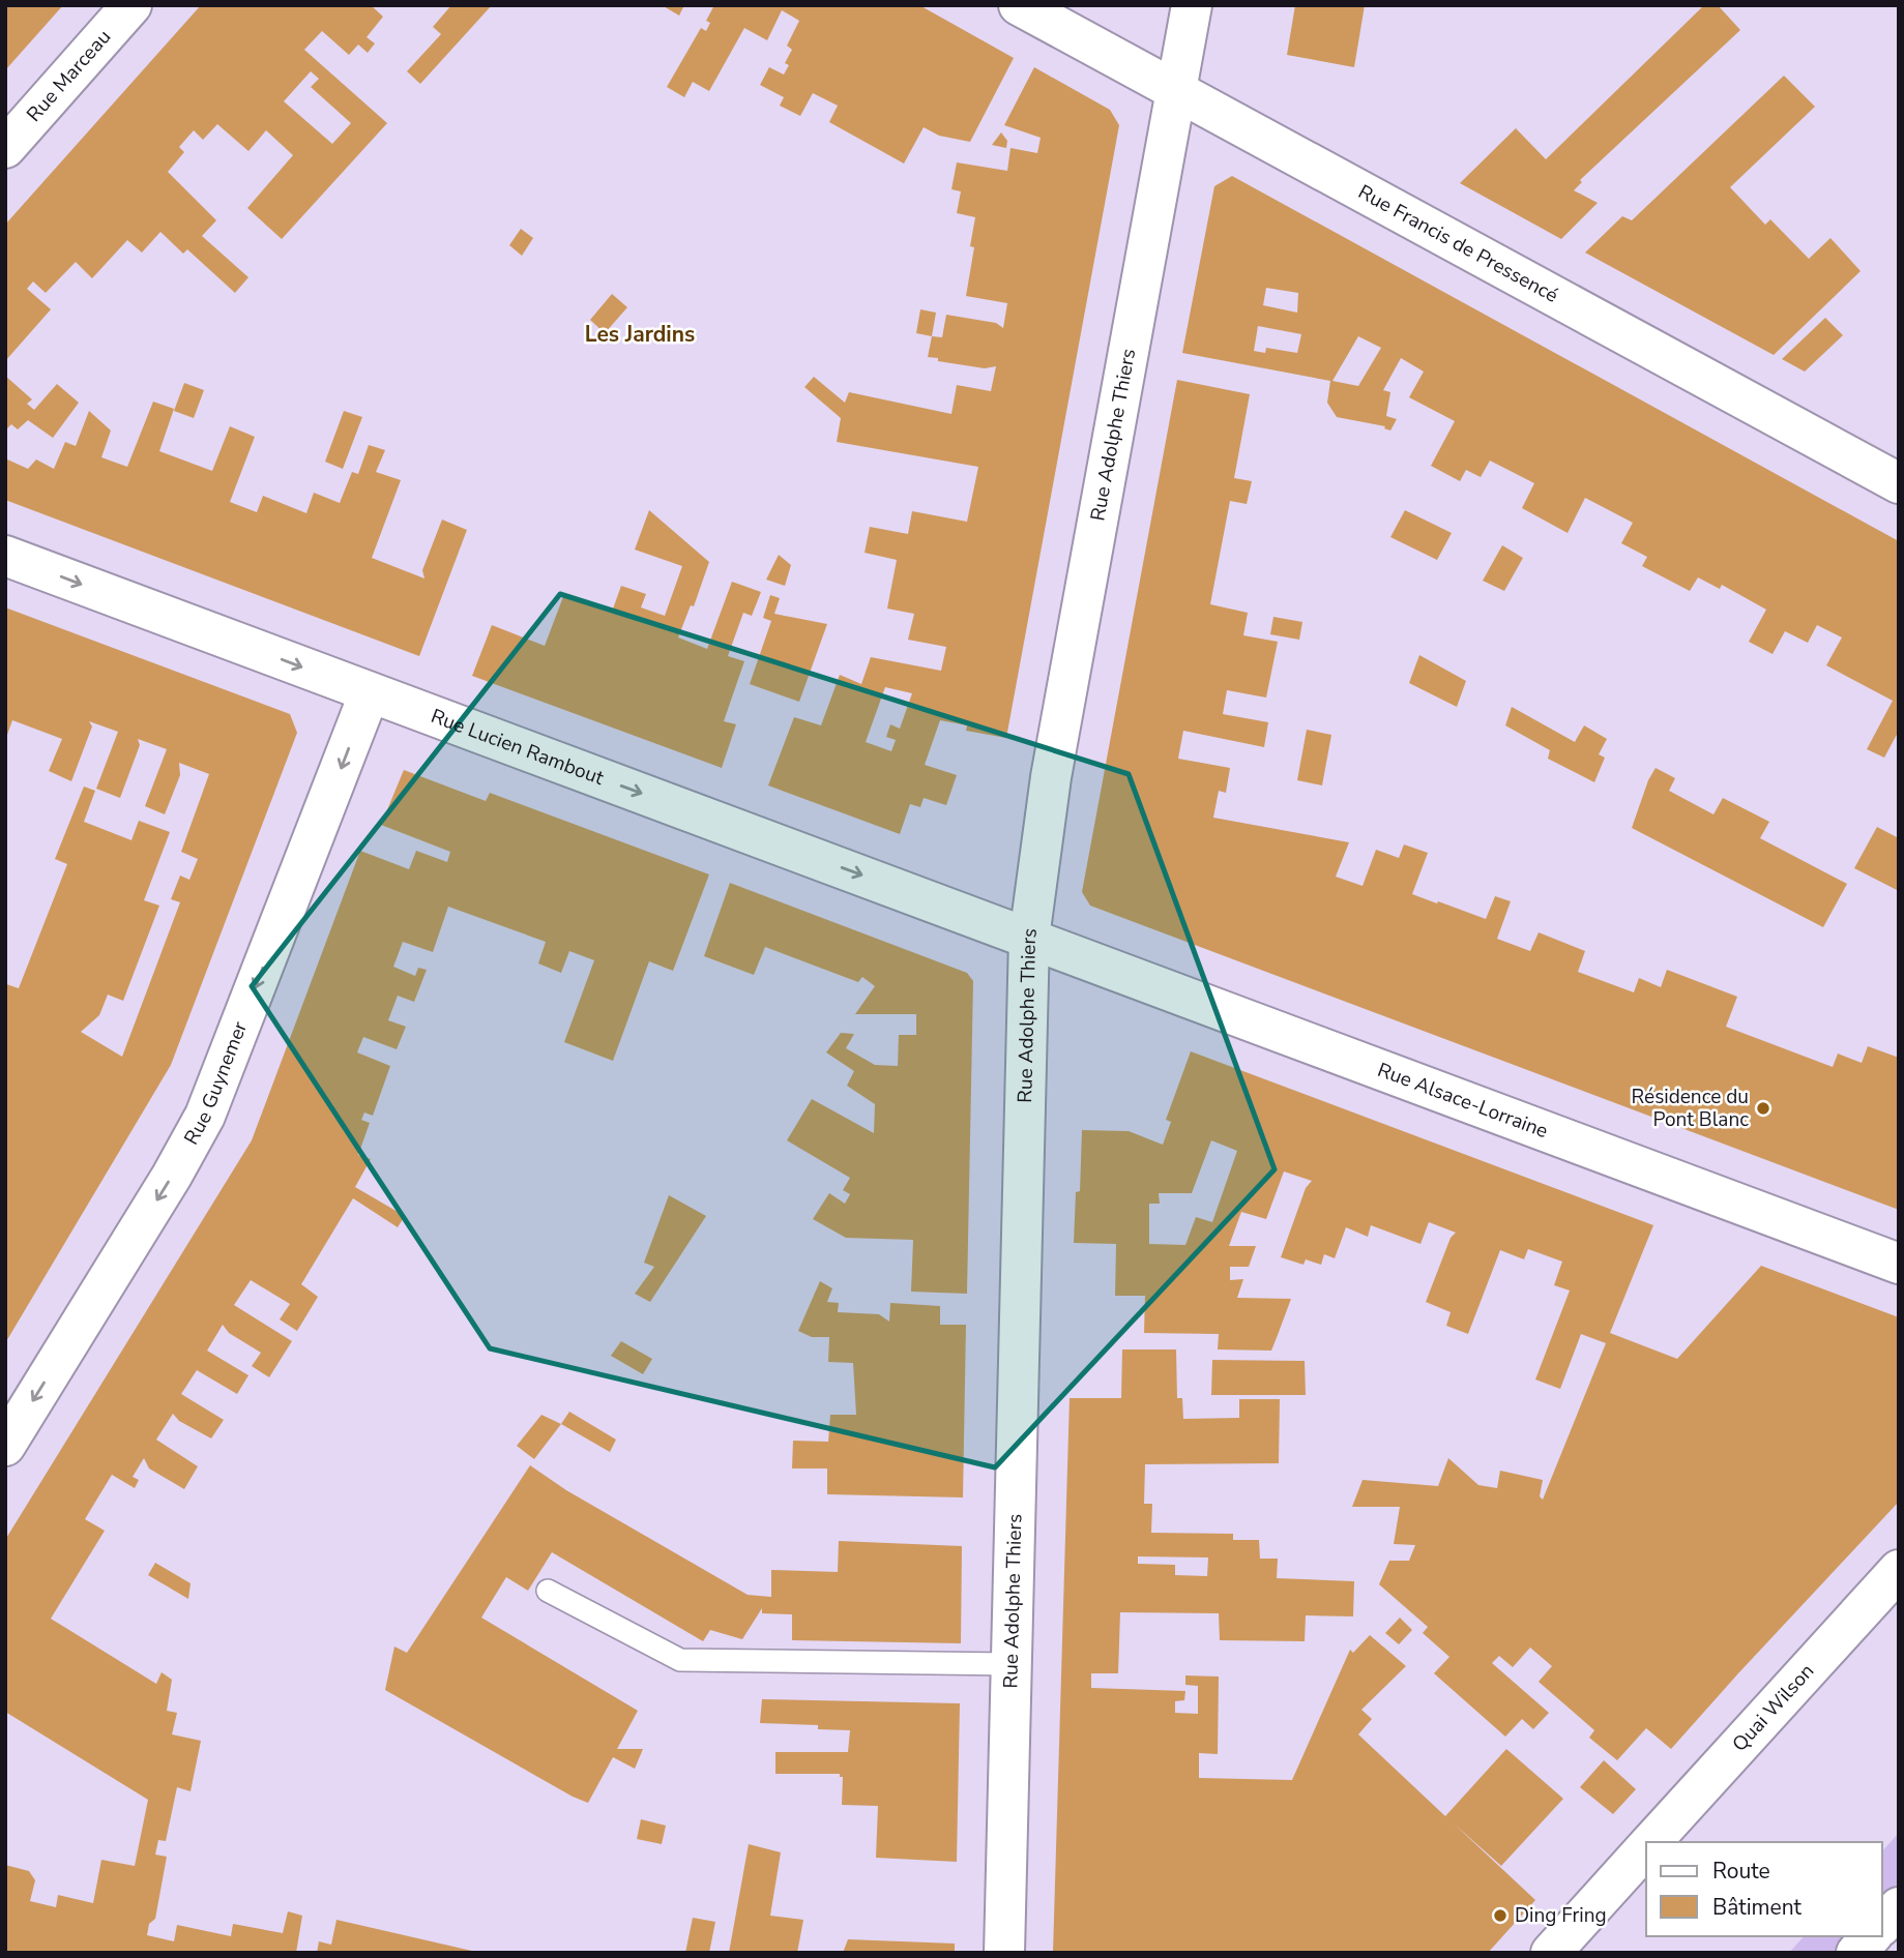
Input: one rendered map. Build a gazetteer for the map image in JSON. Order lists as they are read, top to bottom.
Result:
{
  "streets": {
    "street": [
      "Rue Marceau",
      "Rue Francis de Pressencé",
      "Rue Adolphe Thiers",
      "Rue Lucien Rambout",
      "Rue Guynemer",
      "Rue Alsace-Lorraine",
      "Quai Wilson"
    ]
  },
  "crossings": [
    ["Rue Francis de Pressencé", "Rue Adolphe Thiers"],
    ["Rue Adolphe Thiers", "Rue Lucien Rambout"],
    ["Rue Adolphe Thiers", "Rue Alsace-Lorraine"],
    ["Rue Lucien Rambout", "Rue Guynemer"],
    ["Rue Lucien Rambout", "Rue Alsace-Lorraine"]
  ],
  "one_way": ["Rue Lucien Rambout", "Rue Guynemer"],
  "districts": ["Les Jardins"],
  "places": ["Résidence du Pont Blanc", "Ding Fring"],
  "legend": ["Route", "Bâtiment"]
}
